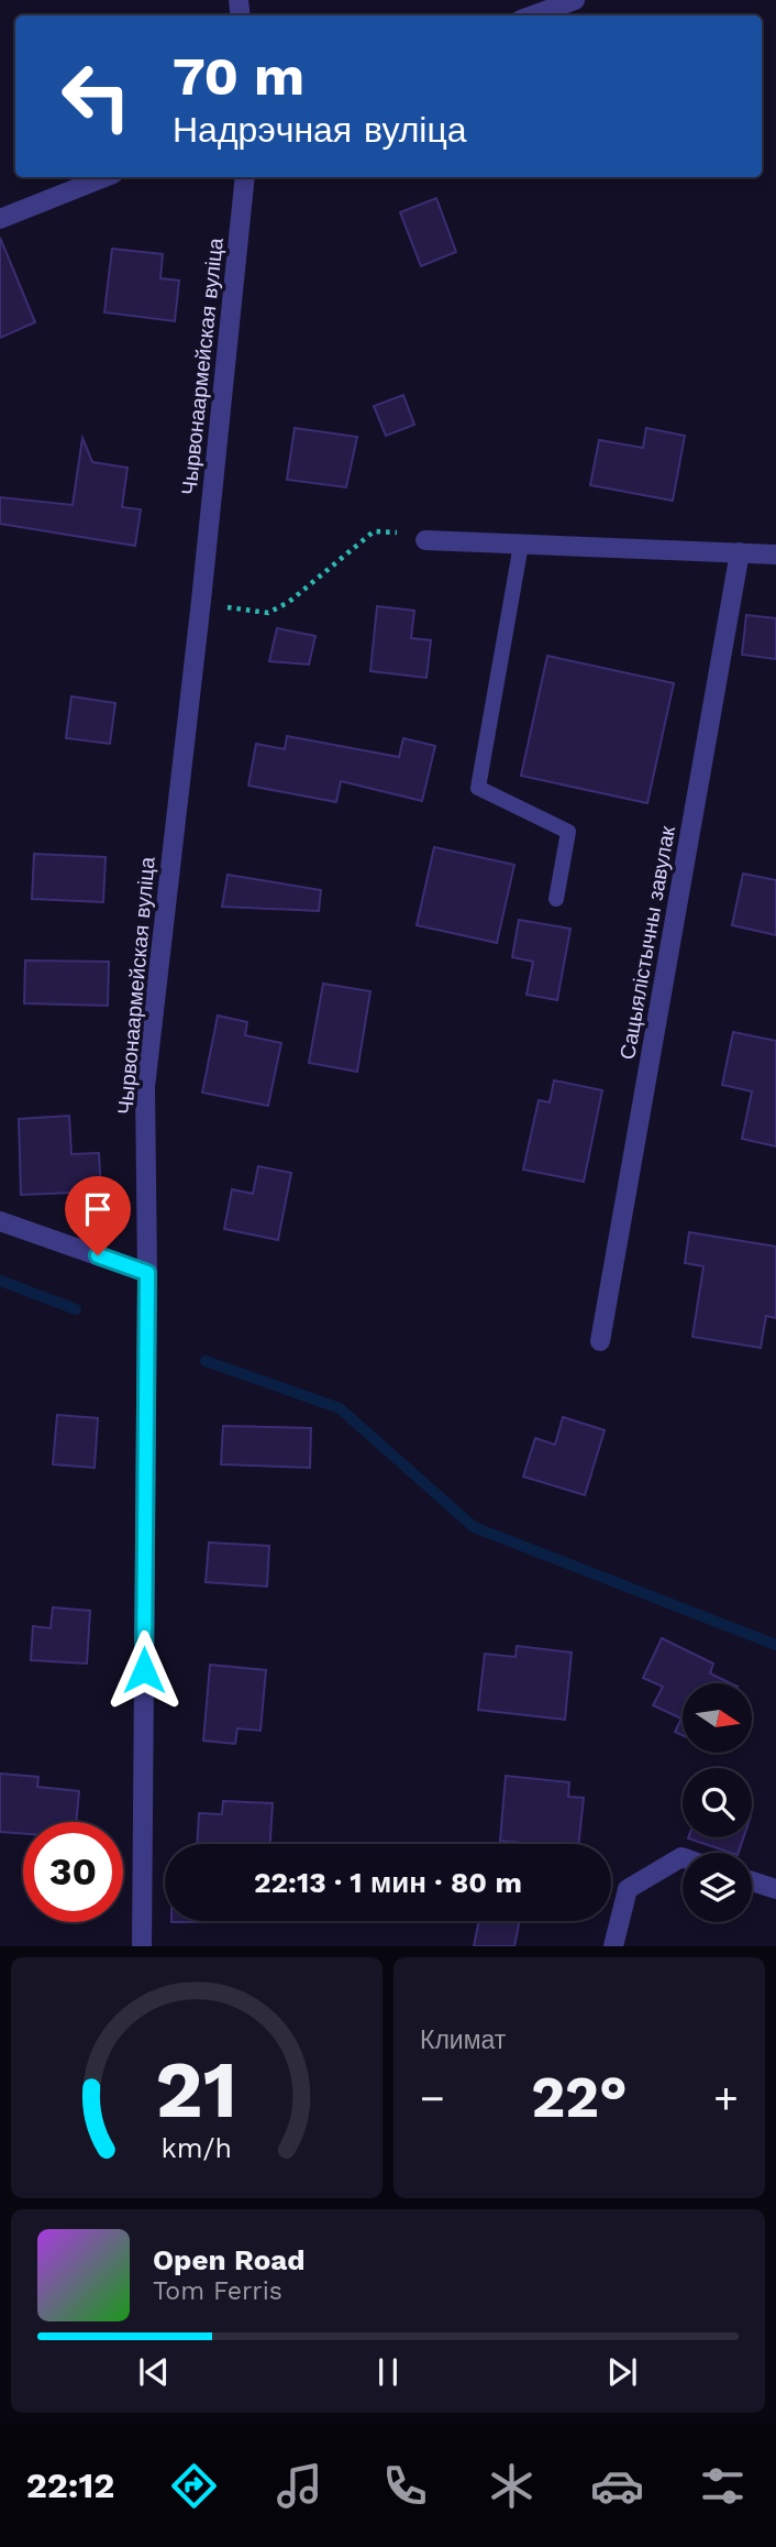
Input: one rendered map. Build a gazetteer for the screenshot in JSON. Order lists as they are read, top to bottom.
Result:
{
  "streets": {
    "street": ["Чырвонаармейская вуліца", "Сацыялістычны завулак"]
  },
  "north": "right",
  "page": {
    "turn": ["70 m", "Надрэчная вуліца"],
    "limit": "30",
    "trip": "22:13 · 1 мин · 80 m",
    "tile": "Климат",
    "heat": ["−", "22°", "+"],
    "song": ["Open Road", "Tom Ferris"],
    "tabs": "22:12",
    "gauge": ["21", "km/h"]
  }
}
